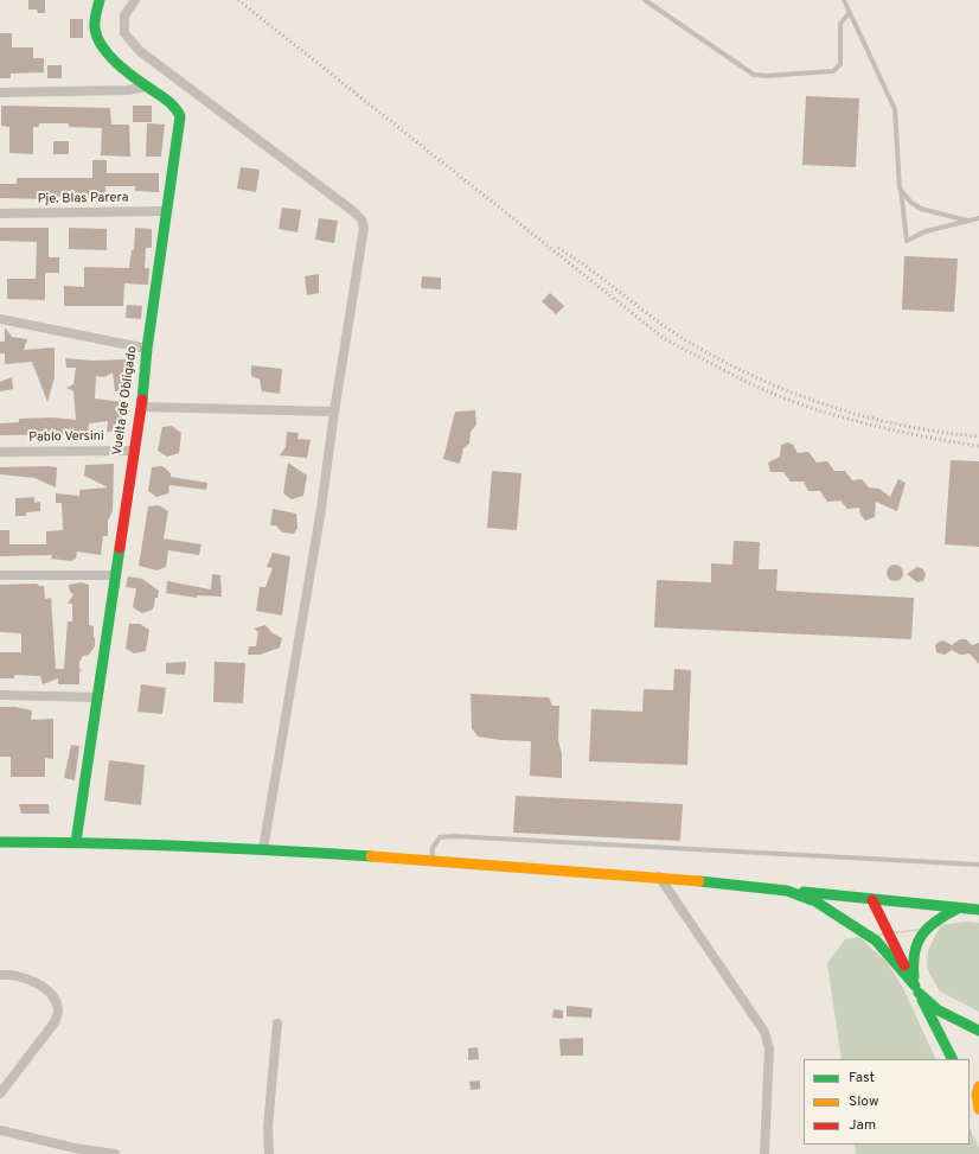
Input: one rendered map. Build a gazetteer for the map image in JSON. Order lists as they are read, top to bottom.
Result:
{
  "streets": {
    "main road": ["Vuelta de Obligado"],
    "street": ["Pje. Blas Parera", "Pablo Versini"]
  },
  "crossings": [
    ["Pje. Blas Parera", "Vuelta de Obligado"],
    ["Vuelta de Obligado", "Pablo Versini"]
  ],
  "legend": ["Fast", "Slow", "Jam"]
}
